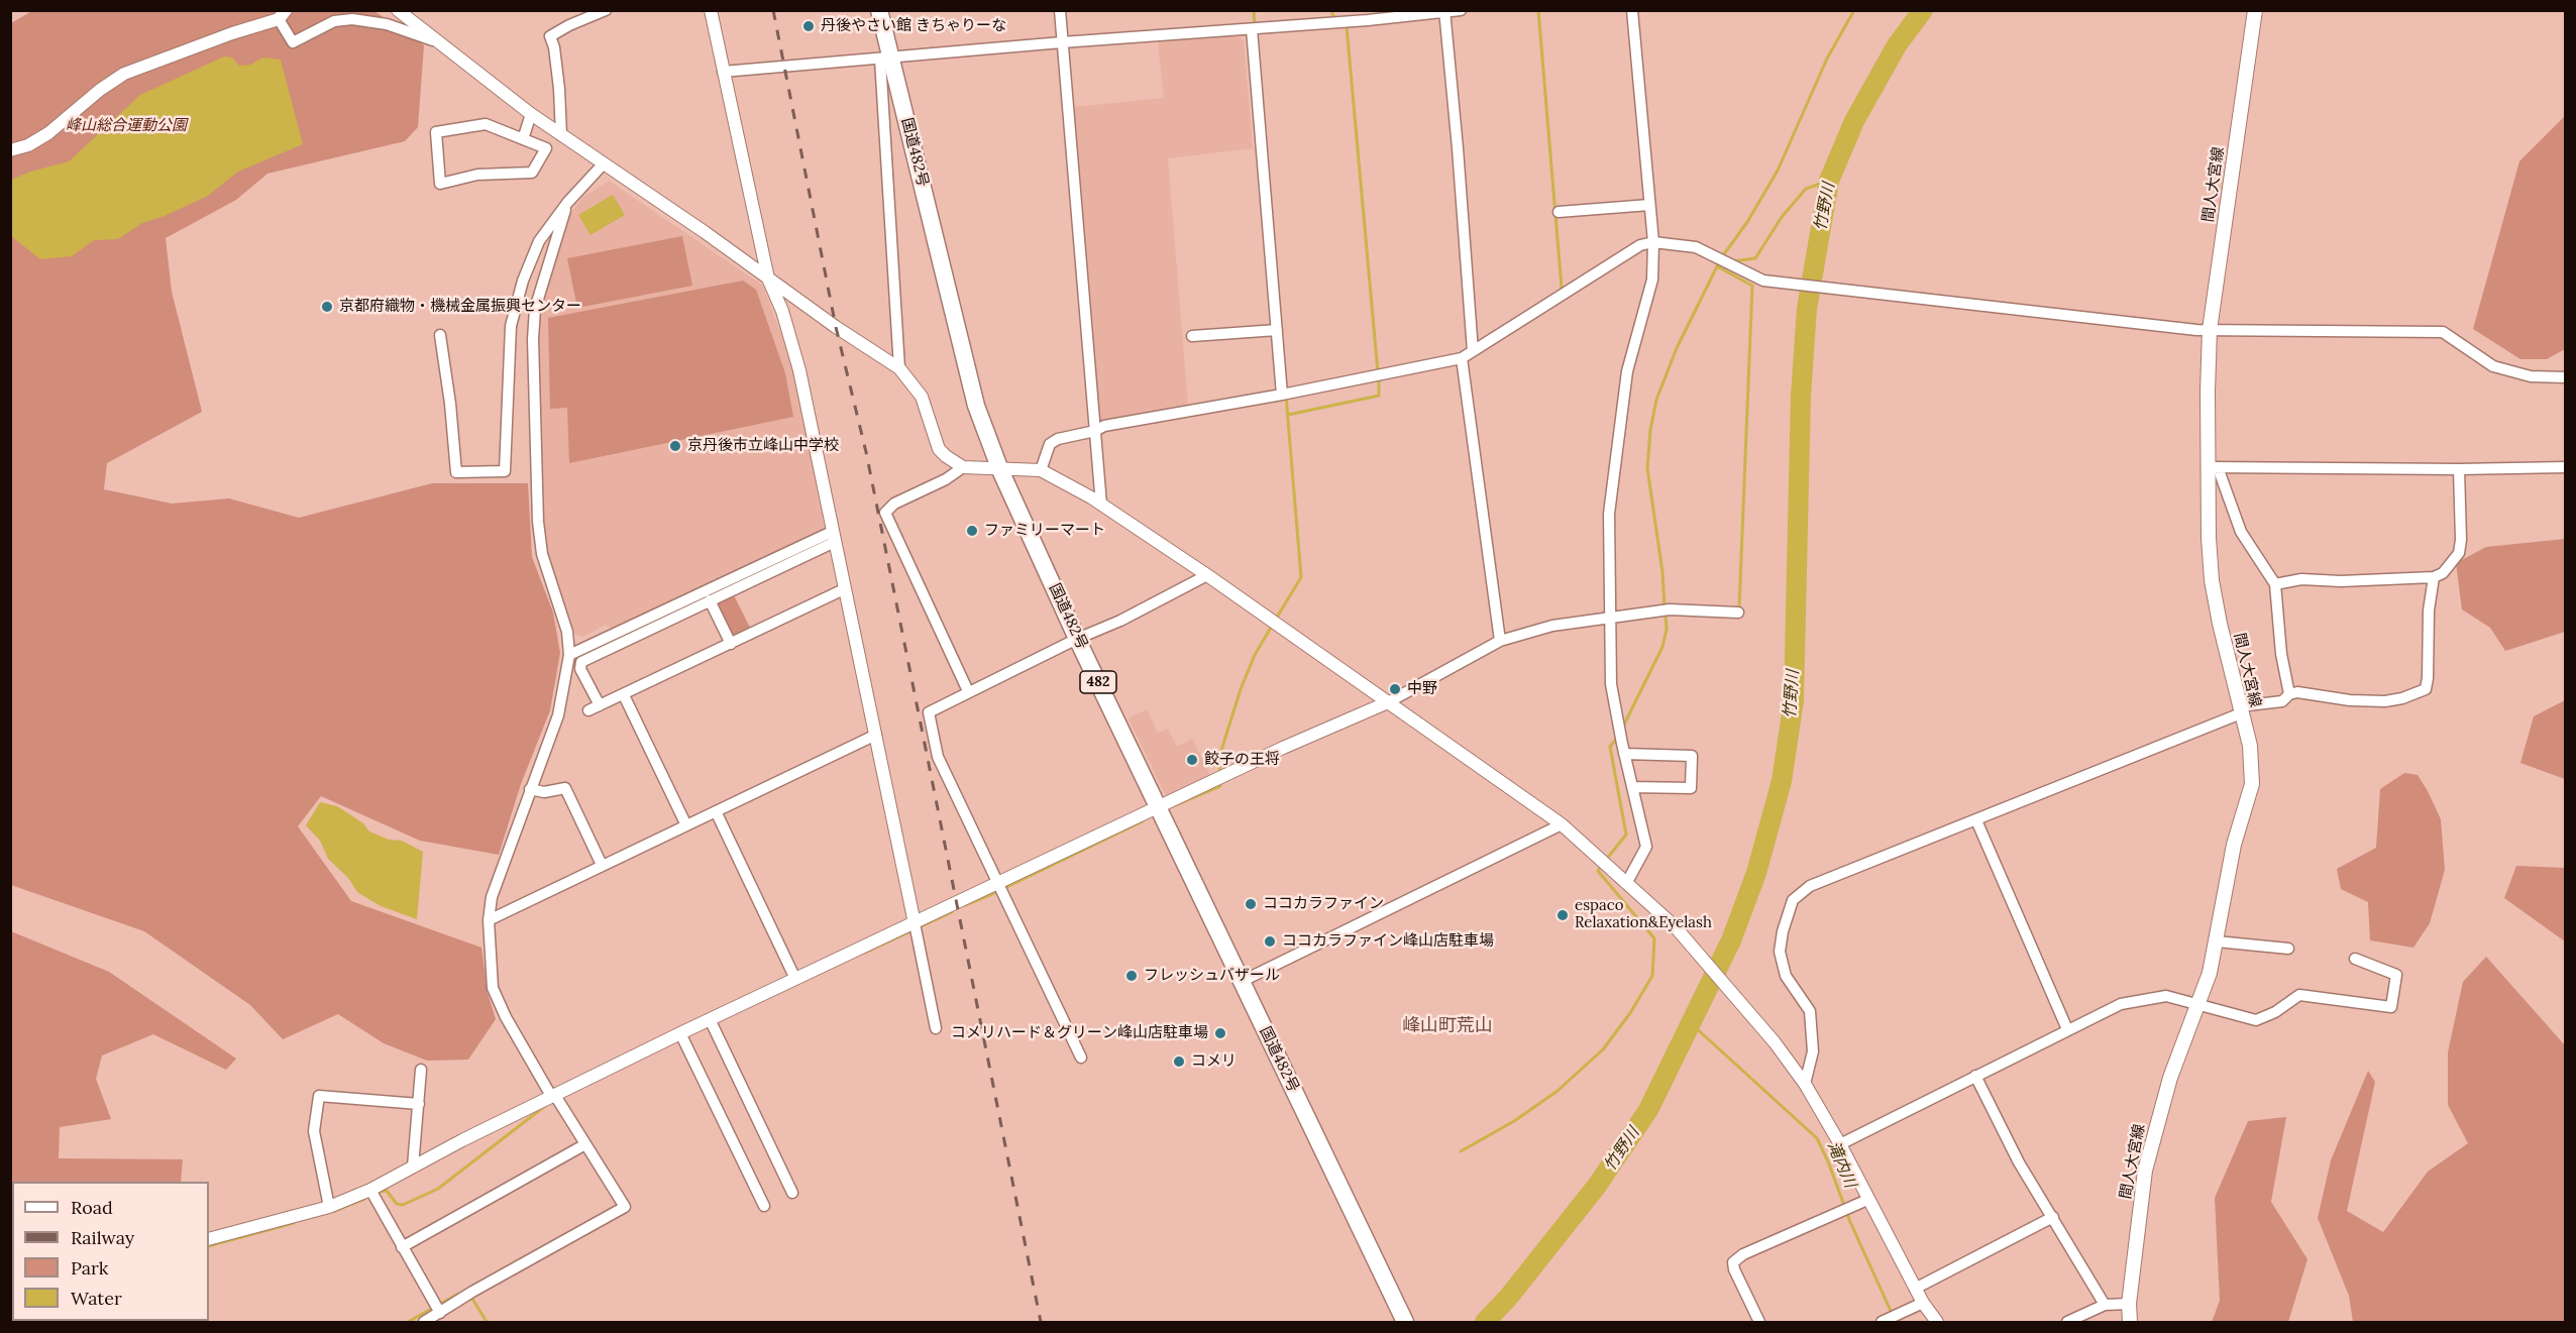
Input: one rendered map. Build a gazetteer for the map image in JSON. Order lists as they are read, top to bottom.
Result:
{
  "streets": {
    "highway": ["国道482号", "482"],
    "main road": ["間人大宮線"]
  },
  "districts": ["峰山町荒山"],
  "water": ["竹野川", "滝内川"],
  "parks": ["峰山総合運動公園"],
  "places": [
    "丹後やさい館 きちゃりーな",
    "京都府織物・機械金属振興センター",
    "京丹後市立峰山中学校",
    "ファミリーマート",
    "中野",
    "餃子の王将",
    "ココカラファイン",
    "espaco Relaxation&Eyelash",
    "ココカラファイン峰山店駐車場",
    "フレッシュバザール",
    "コメリハード＆グリーン峰山店駐車場",
    "コメリ"
  ],
  "legend": [
    "Road",
    "Railway",
    "Park",
    "Water"
  ]
}
